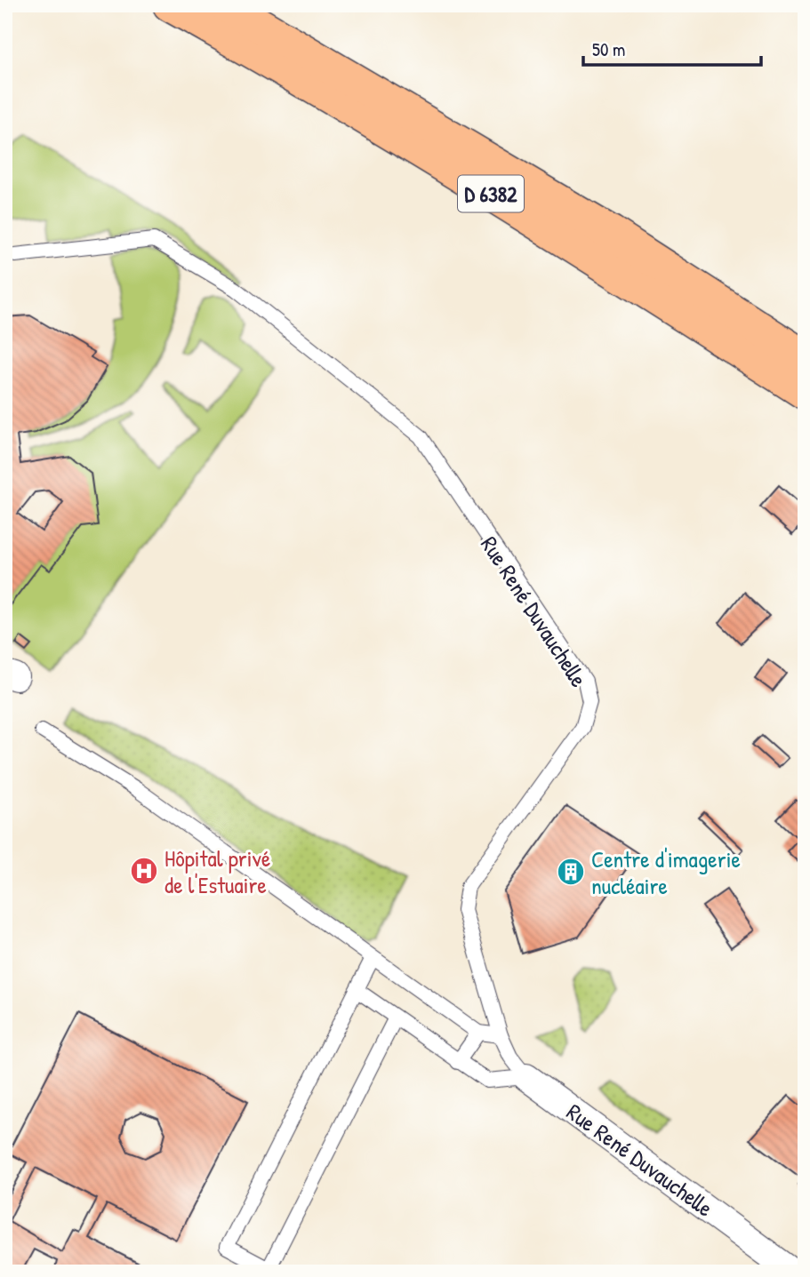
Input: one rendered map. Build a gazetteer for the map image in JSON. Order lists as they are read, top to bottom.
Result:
{
  "streets": {
    "highway": ["D 6382"],
    "street": ["Rue René Duvauchelle"]
  },
  "places": {
    "hospital": ["Hôpital privé de l'Estuaire"],
    "building": ["Centre d'imagerie nucléaire"]
  },
  "scale_bar": "50 m"
}
